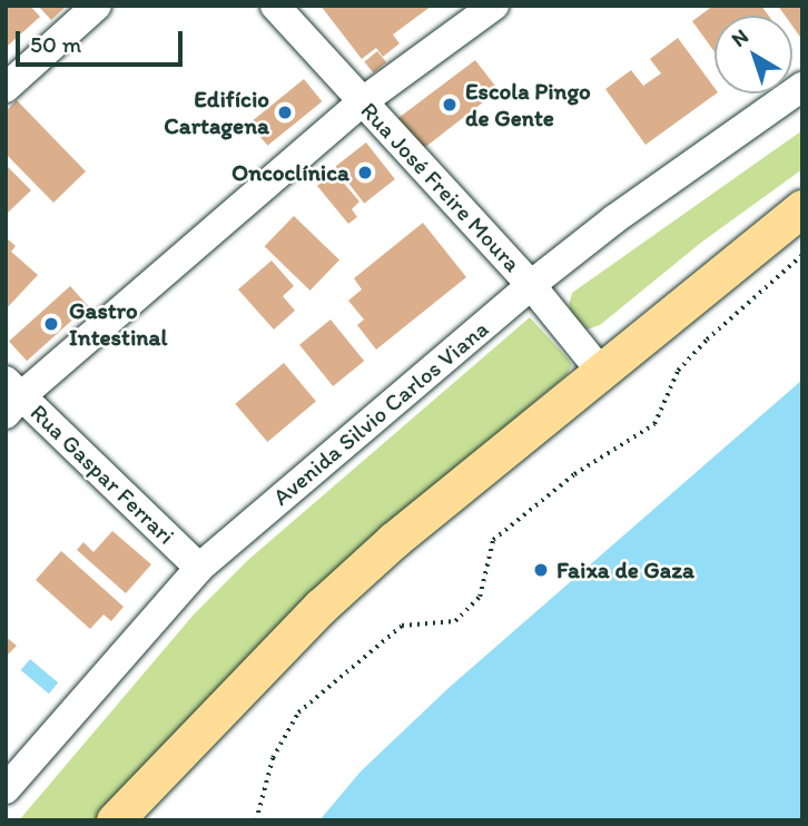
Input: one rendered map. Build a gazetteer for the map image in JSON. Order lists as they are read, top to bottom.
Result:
{
  "streets": {
    "street": ["Rua José Freire Moura", "Avenida Silvio Carlos Viana", "Rua Gaspar Ferrari"]
  },
  "crossings": [
    ["Rua José Freire Moura", "Avenida Silvio Carlos Viana"],
    ["Avenida Silvio Carlos Viana", "Rua Gaspar Ferrari"]
  ],
  "places": [
    "Escola Pingo de Gente",
    "Edifício Cartagena",
    "Oncoclínica",
    "Gastro Intestinal",
    "Faixa de Gaza"
  ],
  "scale_bar": "50 m",
  "north": "top left"
}
